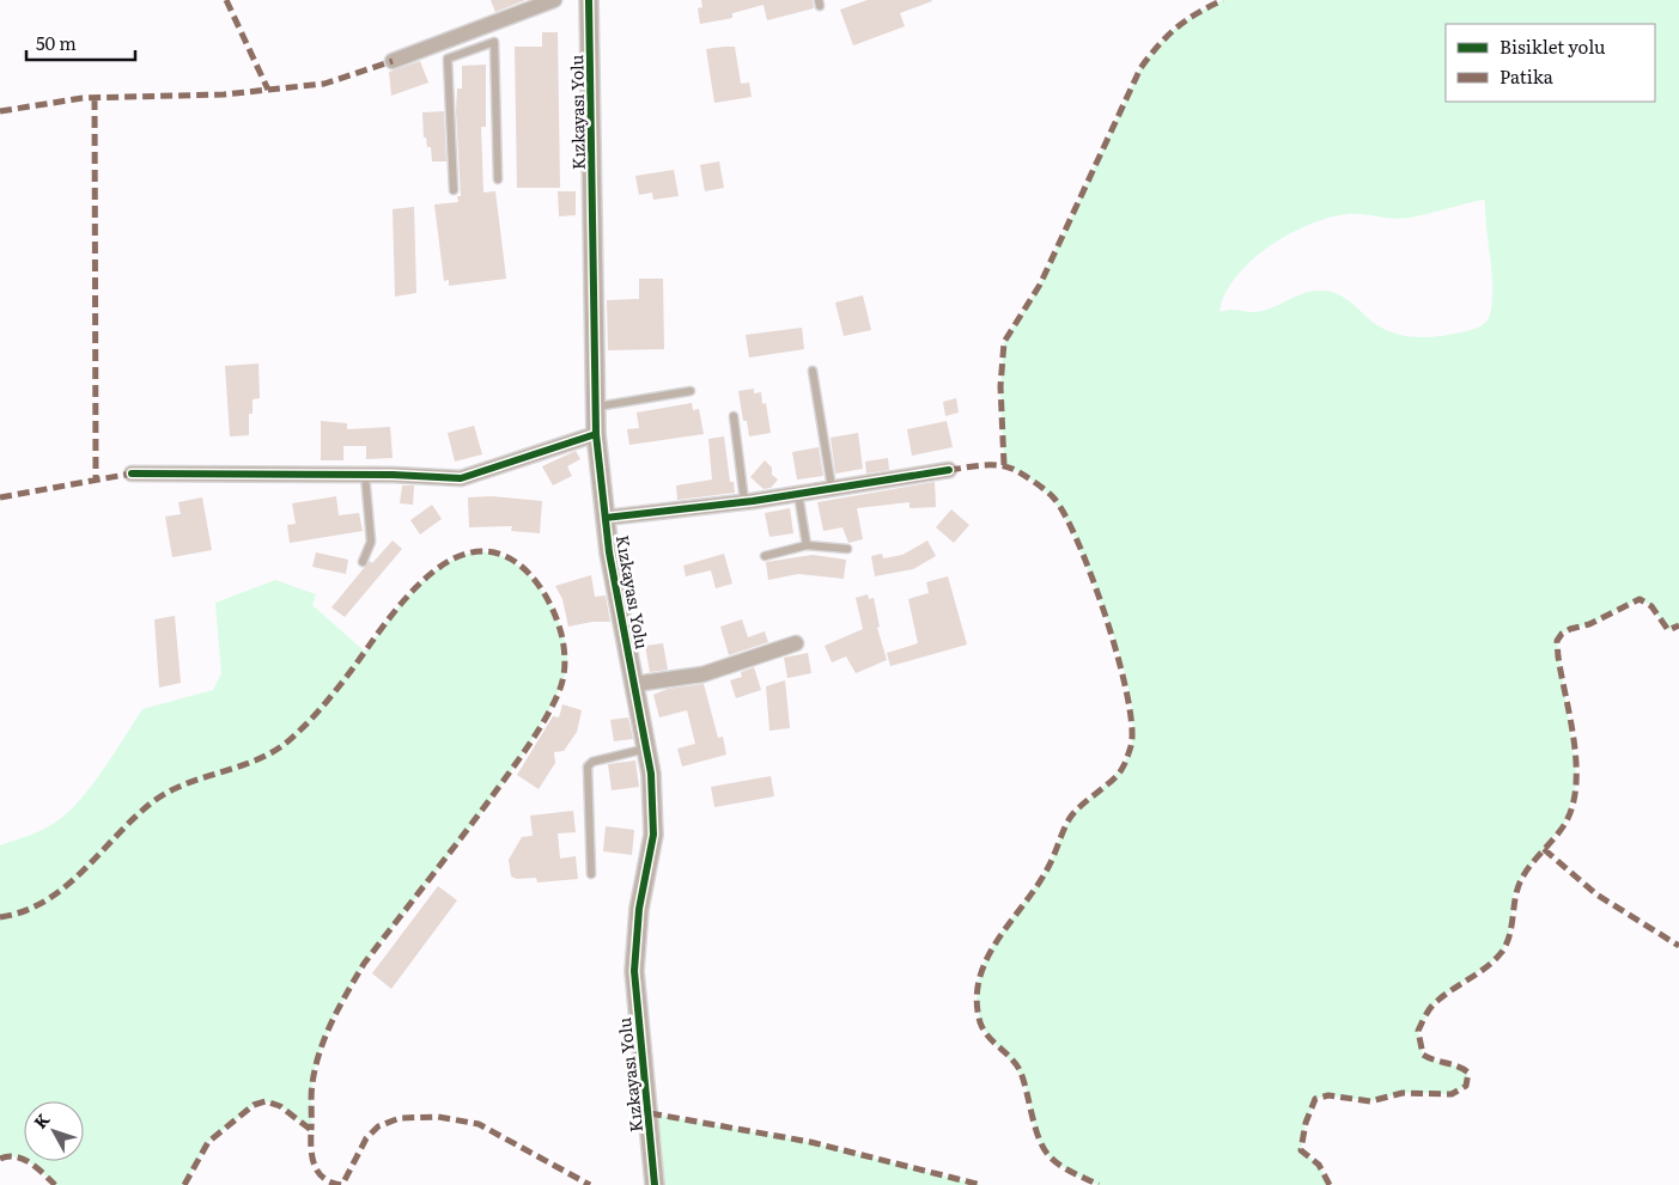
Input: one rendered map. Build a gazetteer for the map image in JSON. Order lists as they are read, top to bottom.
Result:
{
  "streets": {
    "street": ["Kızkayası Yolu"]
  },
  "legend": ["Bisiklet yolu", "Patika"],
  "scale_bar": "50 m",
  "north": "top left"
}
